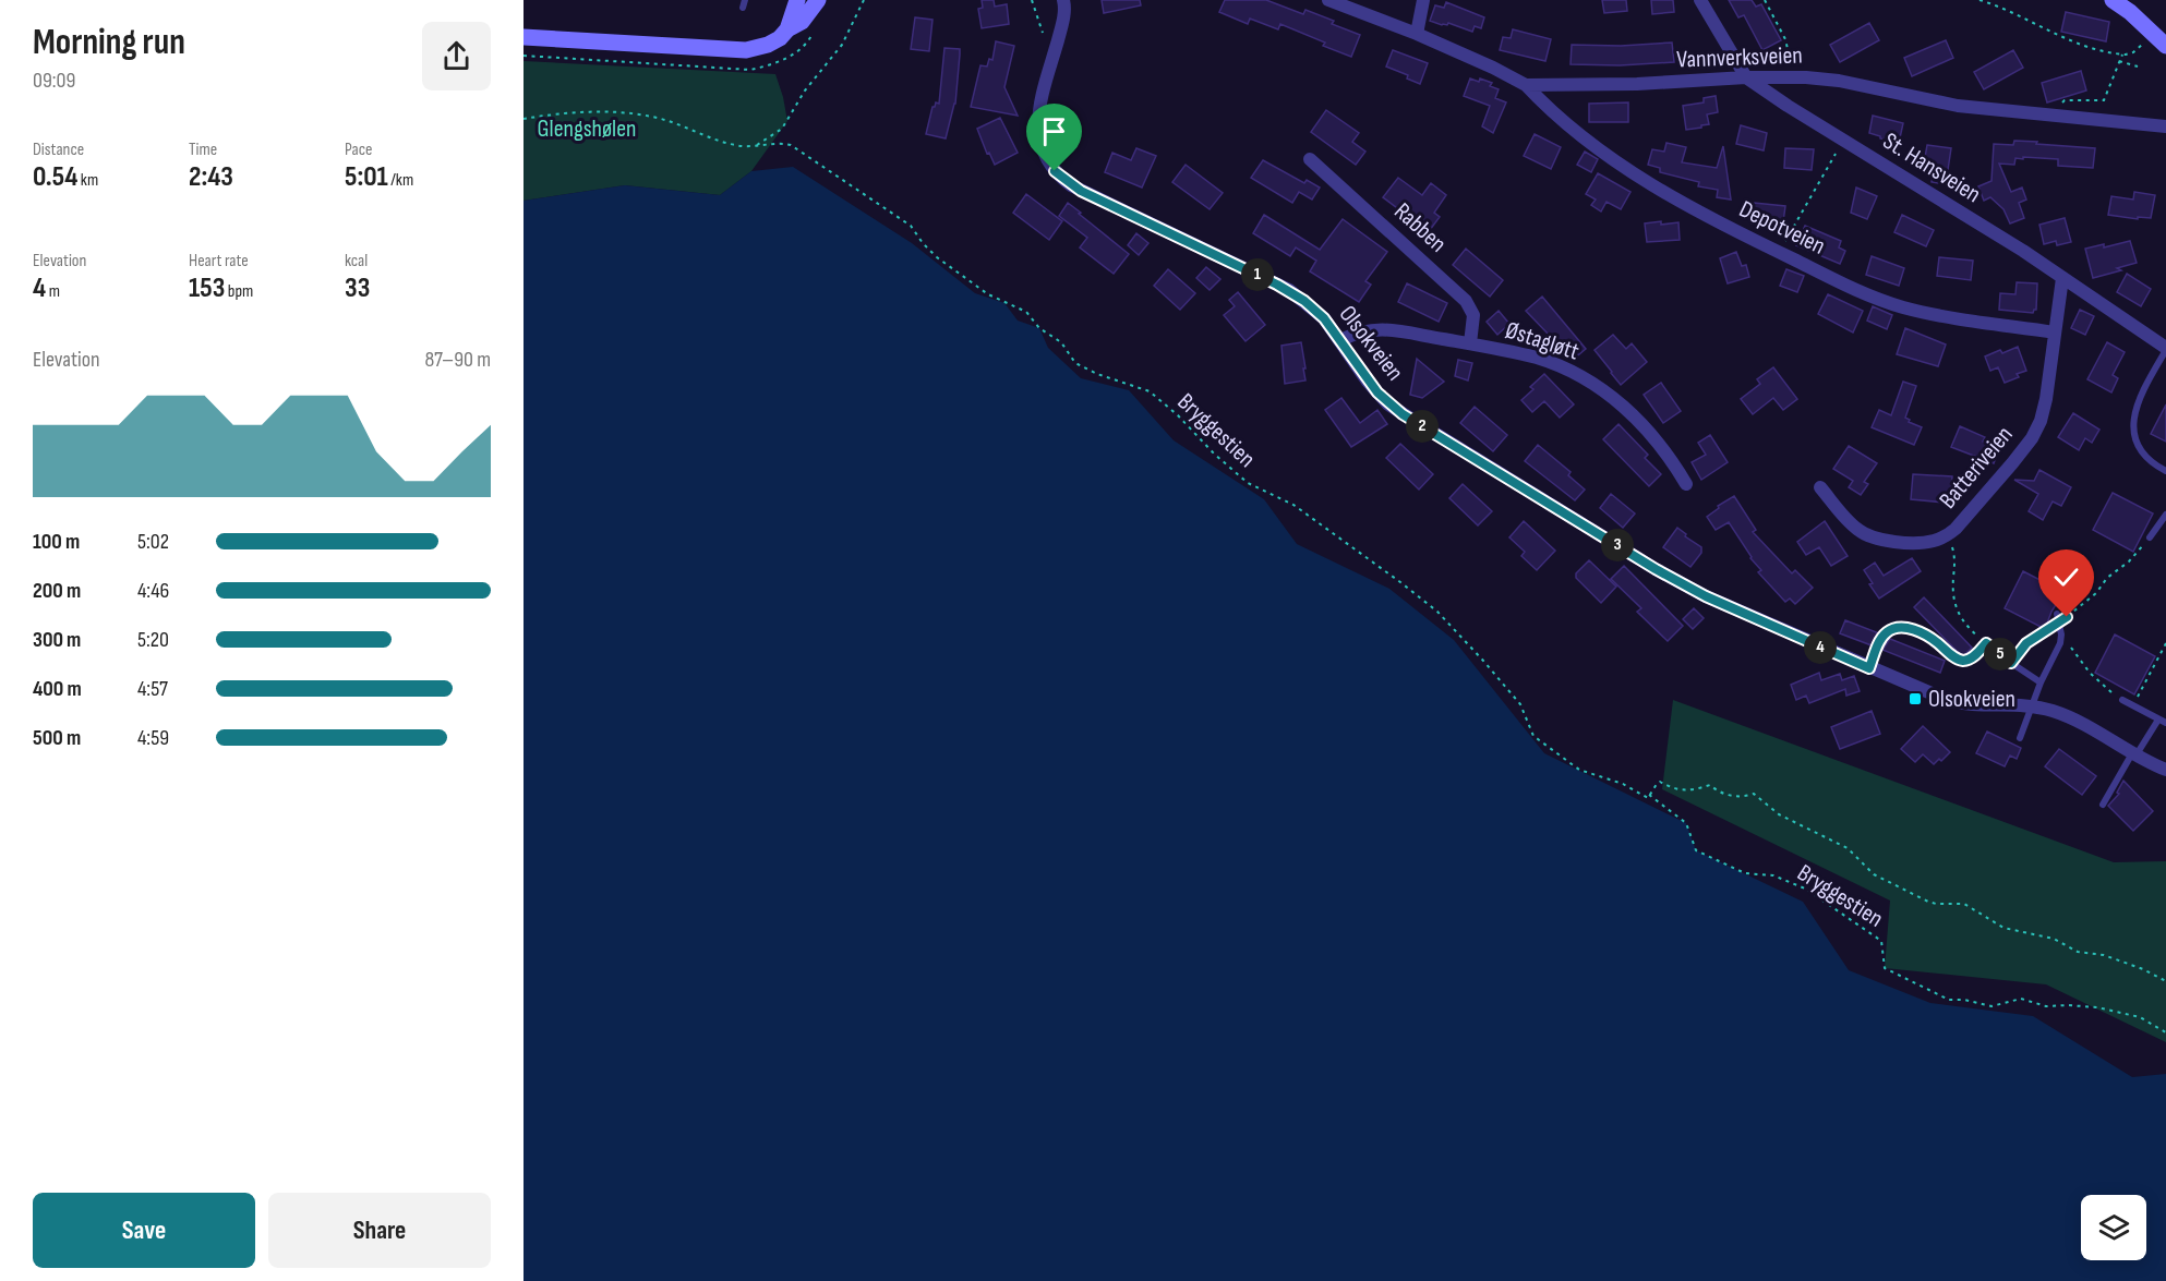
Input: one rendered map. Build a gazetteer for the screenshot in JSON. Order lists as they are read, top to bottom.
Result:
{
  "streets": {
    "street": [
      "Vannverksveien",
      "St. Hansveien",
      "Rabben",
      "Depotveien",
      "Østagløtt",
      "Olsokveien",
      "Batteriveien"
    ],
    "path": ["Bryggestien"]
  },
  "crossings": [
    ["Vannverksveien", "St. Hansveien"],
    ["Vannverksveien", "Depotveien"],
    ["St. Hansveien", "Batteriveien"],
    ["Rabben", "Østagløtt"],
    ["Depotveien", "Batteriveien"],
    ["Østagløtt", "Olsokveien"]
  ],
  "parks": ["Glengshølen"],
  "places": {
    "transit": ["Olsokveien"]
  },
  "page": {
    "heading": ["Morning run", "09:09"],
    "stats": [
      ["Distance", "0.54 km"],
      ["Time", "2:43"],
      ["Pace", "5:01 /km"],
      ["Elevation", "4 m"],
      ["Heart rate", "153 bpm"],
      ["kcal", "33"]
    ],
    "pins": [
      "1",
      "2",
      "3",
      "4",
      "5"
    ],
    "chart": ["Elevation", "87–90 m"],
    "list": [
      {
        "name": "100 m",
        "note": "5:02"
      },
      {
        "name": "200 m",
        "note": "4:46"
      },
      {
        "name": "300 m",
        "note": "5:20"
      },
      {
        "name": "400 m",
        "note": "4:57"
      },
      {
        "name": "500 m",
        "note": "4:59"
      }
    ],
    "buttons": ["Save", "Share"]
  }
}
